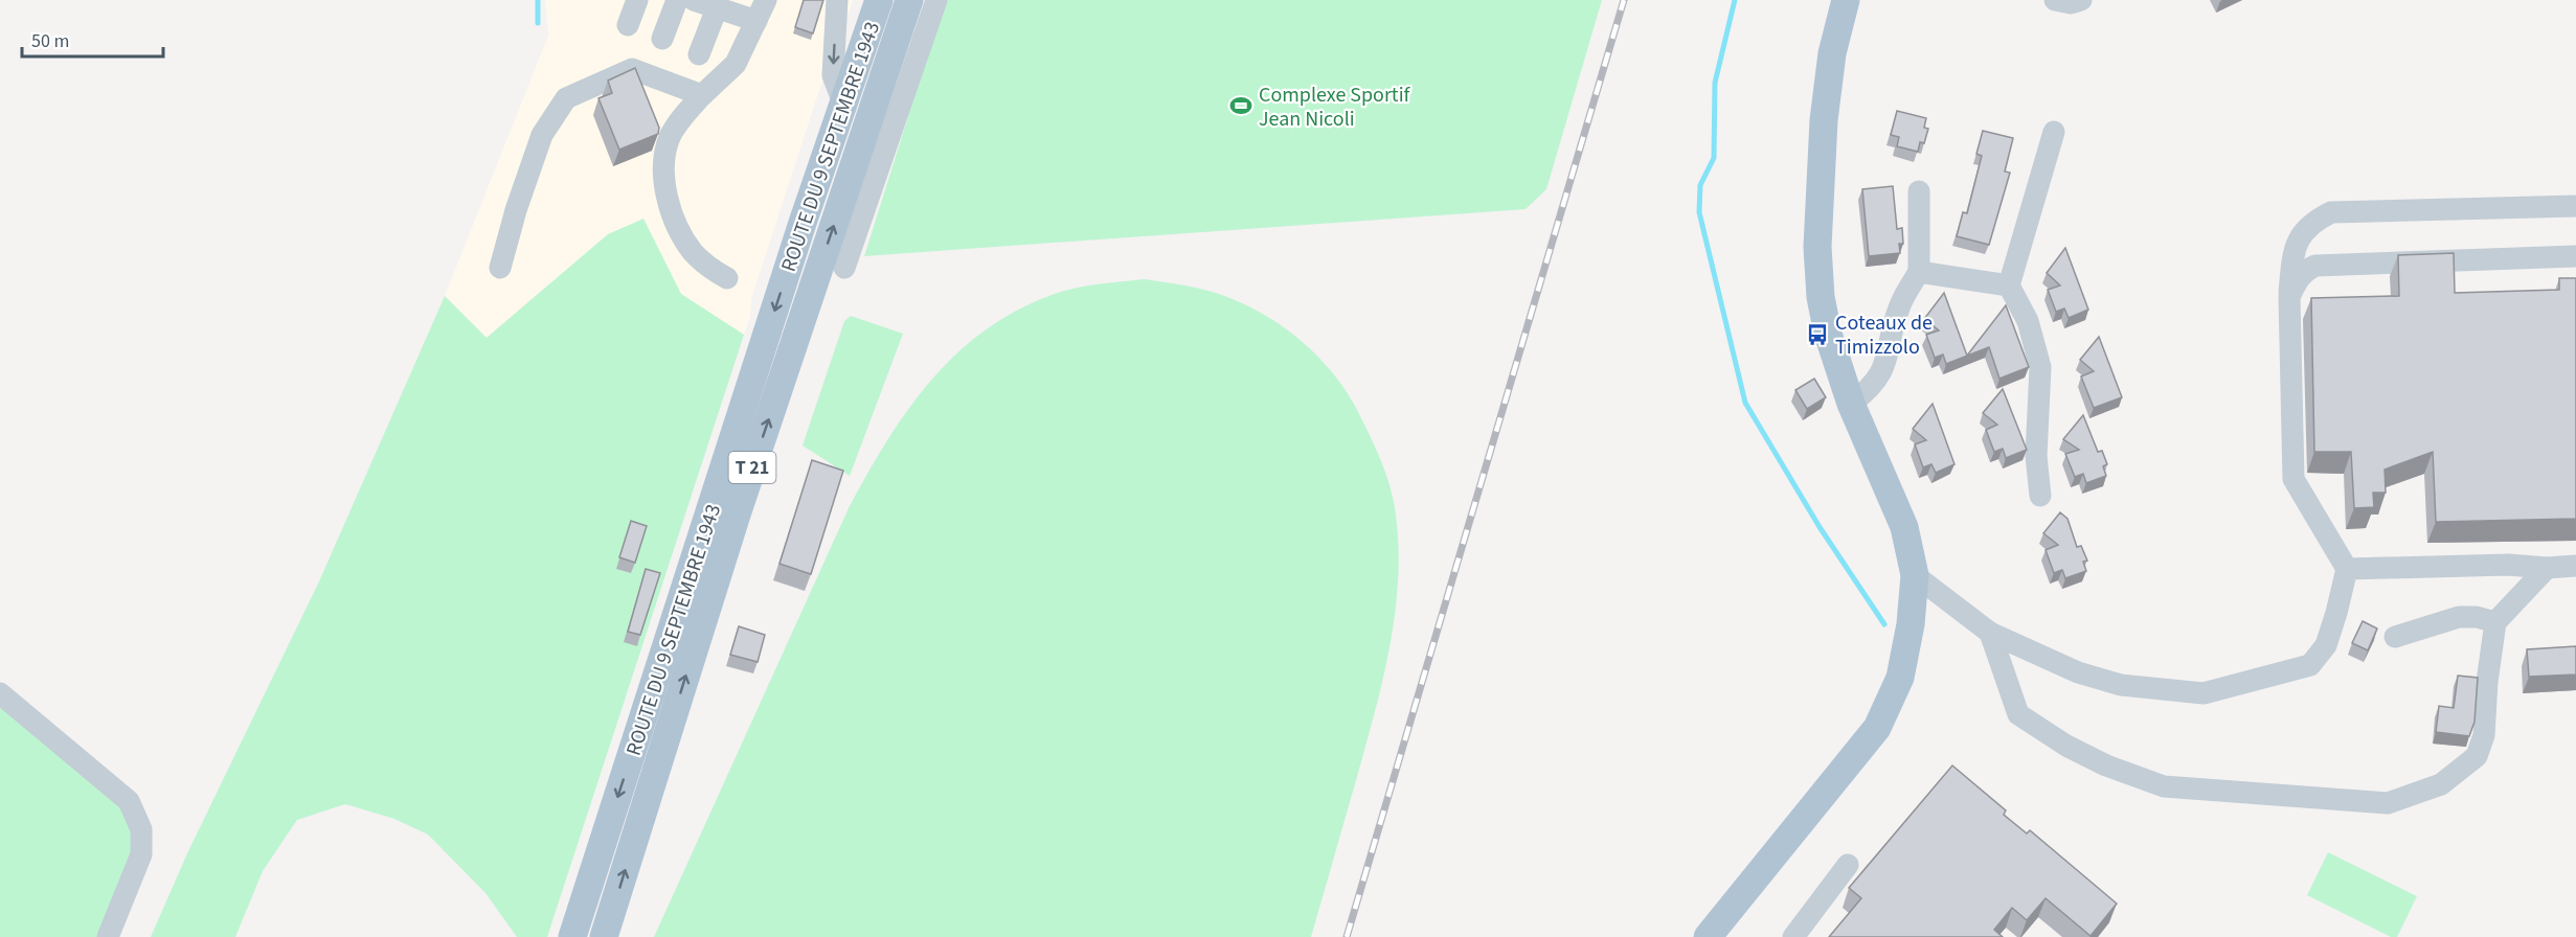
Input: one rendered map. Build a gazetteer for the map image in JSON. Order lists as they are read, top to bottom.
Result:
{
  "streets": {
    "main road": ["ROUTE DU 9 SEPTEMBRE 1943", "T 21"]
  },
  "places": {
    "sports": ["Complexe Sportif Jean Nicoli"],
    "bus stop": ["Coteaux de Timizzolo"]
  },
  "scale_bar": "50 m"
}
